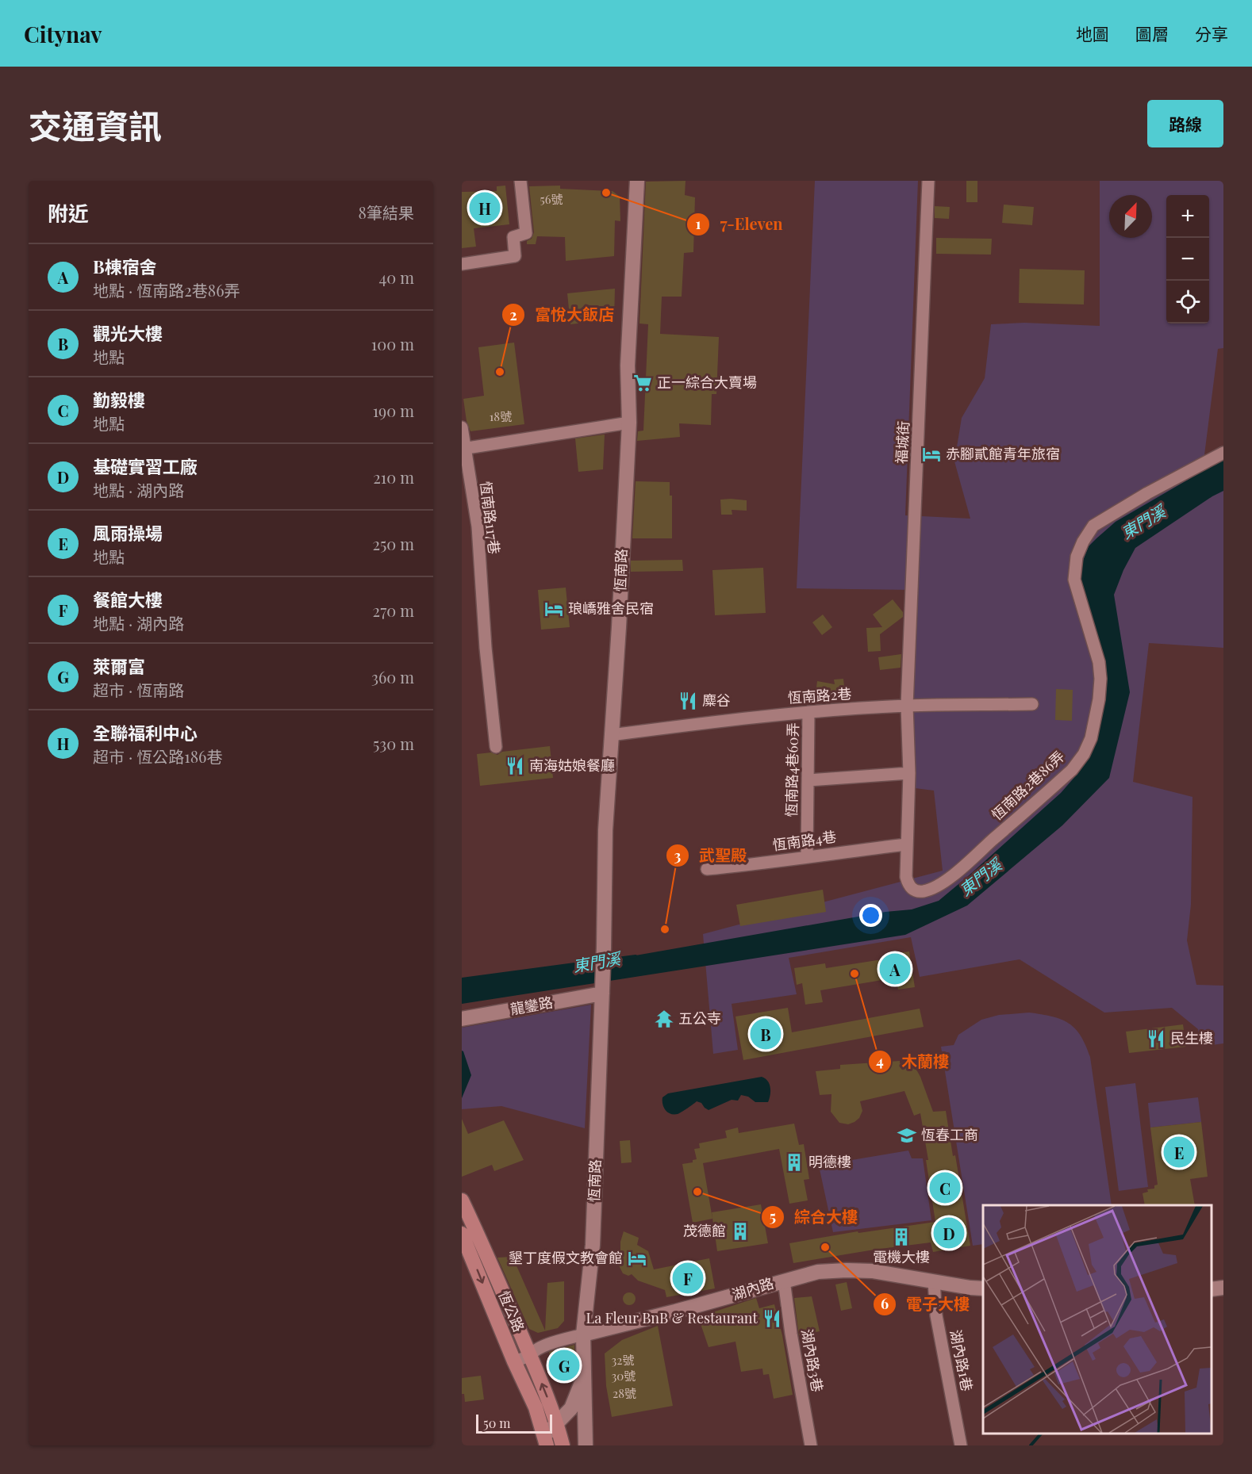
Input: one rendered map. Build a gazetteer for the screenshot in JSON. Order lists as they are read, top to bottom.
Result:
{
  "streets": {
    "main road": ["恆公路"],
    "street": [
      "福城街",
      "恆南路117巷",
      "恆南路",
      "恆南路2巷",
      "恆南路4巷60弄",
      "恆南路2巷86弄",
      "恆南路4巷",
      "龍鑾路",
      "湖內路",
      "湖內路3巷",
      "湖內路1巷"
    ]
  },
  "crossings": [
    ["福城街", "恆南路2巷"],
    ["福城街", "恆南路2巷86弄"],
    ["恆南路", "恆南路2巷"],
    ["恆南路", "龍鑾路"],
    ["恆南路", "湖內路"],
    ["恆南路", "恆公路"],
    ["恆南路2巷", "恆南路4巷60弄"],
    ["恆南路2巷", "恆南路2巷86弄"],
    ["恆南路4巷60弄", "恆南路4巷"],
    ["恆南路2巷86弄", "恆南路4巷"],
    ["湖內路", "恆公路"],
    ["湖內路", "湖內路3巷"],
    ["湖內路", "湖內路1巷"]
  ],
  "water": ["東門溪"],
  "places": {
    "other": [
      "7-Eleven",
      "富悅大飯店",
      "武聖殿",
      "木蘭樓",
      "綜合大樓",
      "電子大樓"
    ],
    "supermarket": ["正一綜合大賣場"],
    "hotel": ["赤腳貳館青年旅宿", "琅嶠雅舍民宿", "墾丁度假文教會館"],
    "restaurant": [
      "麋谷",
      "南海姑娘餐廳",
      "民生樓",
      "La Fleur BnB & Restaurant"
    ],
    "temple": ["五公寺"],
    "school or university": ["恆春工商"],
    "building": ["明德樓", "茂德館", "電機大樓"]
  },
  "house_numbers": [
    "56號",
    "18號",
    "32號",
    "30號",
    "28號"
  ],
  "scale_bar": "50 m",
  "north": "top right",
  "page": {
    "header": "Citynav",
    "nav": ["地圖", "圖層", "分享"],
    "title": "交通資訊",
    "buttons": "路線",
    "heading": ["附近", "8筆結果"],
    "pins": [
      "H",
      "A",
      "B",
      "E",
      "C",
      "D",
      "F",
      "G"
    ],
    "map_buttons": ["+", "−"],
    "list": [
      {
        "mark": "A",
        "name": "B棟宿舍",
        "note": "地點 · 恆南路2巷86弄",
        "value": "40 m"
      },
      {
        "mark": "B",
        "name": "觀光大樓",
        "note": "地點",
        "value": "100 m"
      },
      {
        "mark": "C",
        "name": "勤毅樓",
        "note": "地點",
        "value": "190 m"
      },
      {
        "mark": "D",
        "name": "基礎實習工廠",
        "note": "地點 · 湖內路",
        "value": "210 m"
      },
      {
        "mark": "E",
        "name": "風雨操場",
        "note": "地點",
        "value": "250 m"
      },
      {
        "mark": "F",
        "name": "餐館大樓",
        "note": "地點 · 湖內路",
        "value": "270 m"
      },
      {
        "mark": "G",
        "name": "萊爾富",
        "note": "超市 · 恆南路",
        "value": "360 m"
      },
      {
        "mark": "H",
        "name": "全聯福利中心",
        "note": "超市 · 恆公路186巷",
        "value": "530 m"
      }
    ],
    "scale": "50 m"
  }
}
